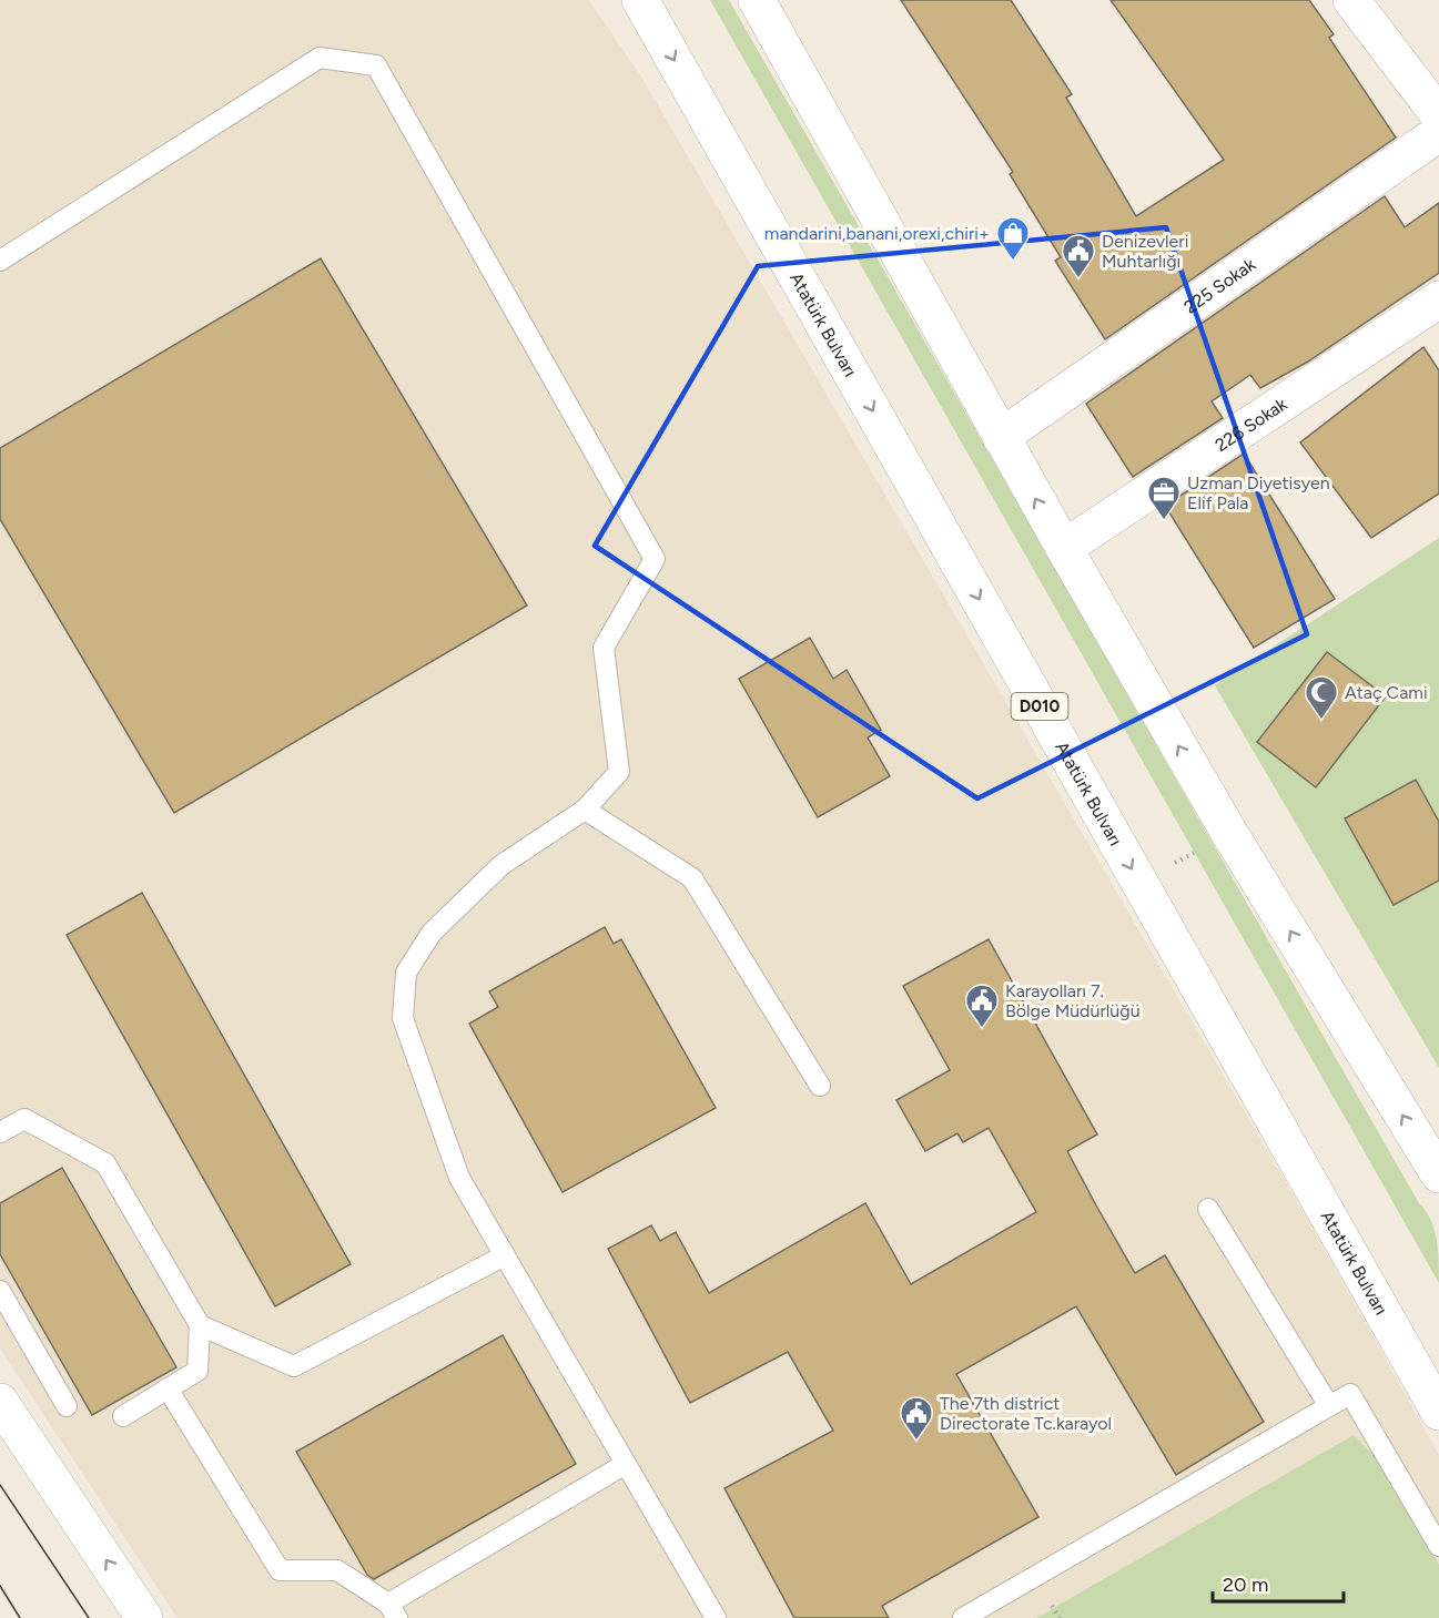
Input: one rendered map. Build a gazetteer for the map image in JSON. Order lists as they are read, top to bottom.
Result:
{
  "streets": {
    "main road": [
      "225 Sokak",
      "Atatürk Bulvarı",
      "226 Sokak",
      "D010"
    ]
  },
  "places": {
    "shop": ["mandarini,banani,orexi,chiri+"],
    "public building": ["Denizevleri Muhtarlığı", "Karayolları 7. Bölge Müdürlüğü", "The 7th district Directorate Tc.karayol"],
    "office": ["Uzman Diyetisyen Elif Pala"],
    "mosque": ["Ataç Cami"]
  },
  "scale_bar": "20 m"
}
